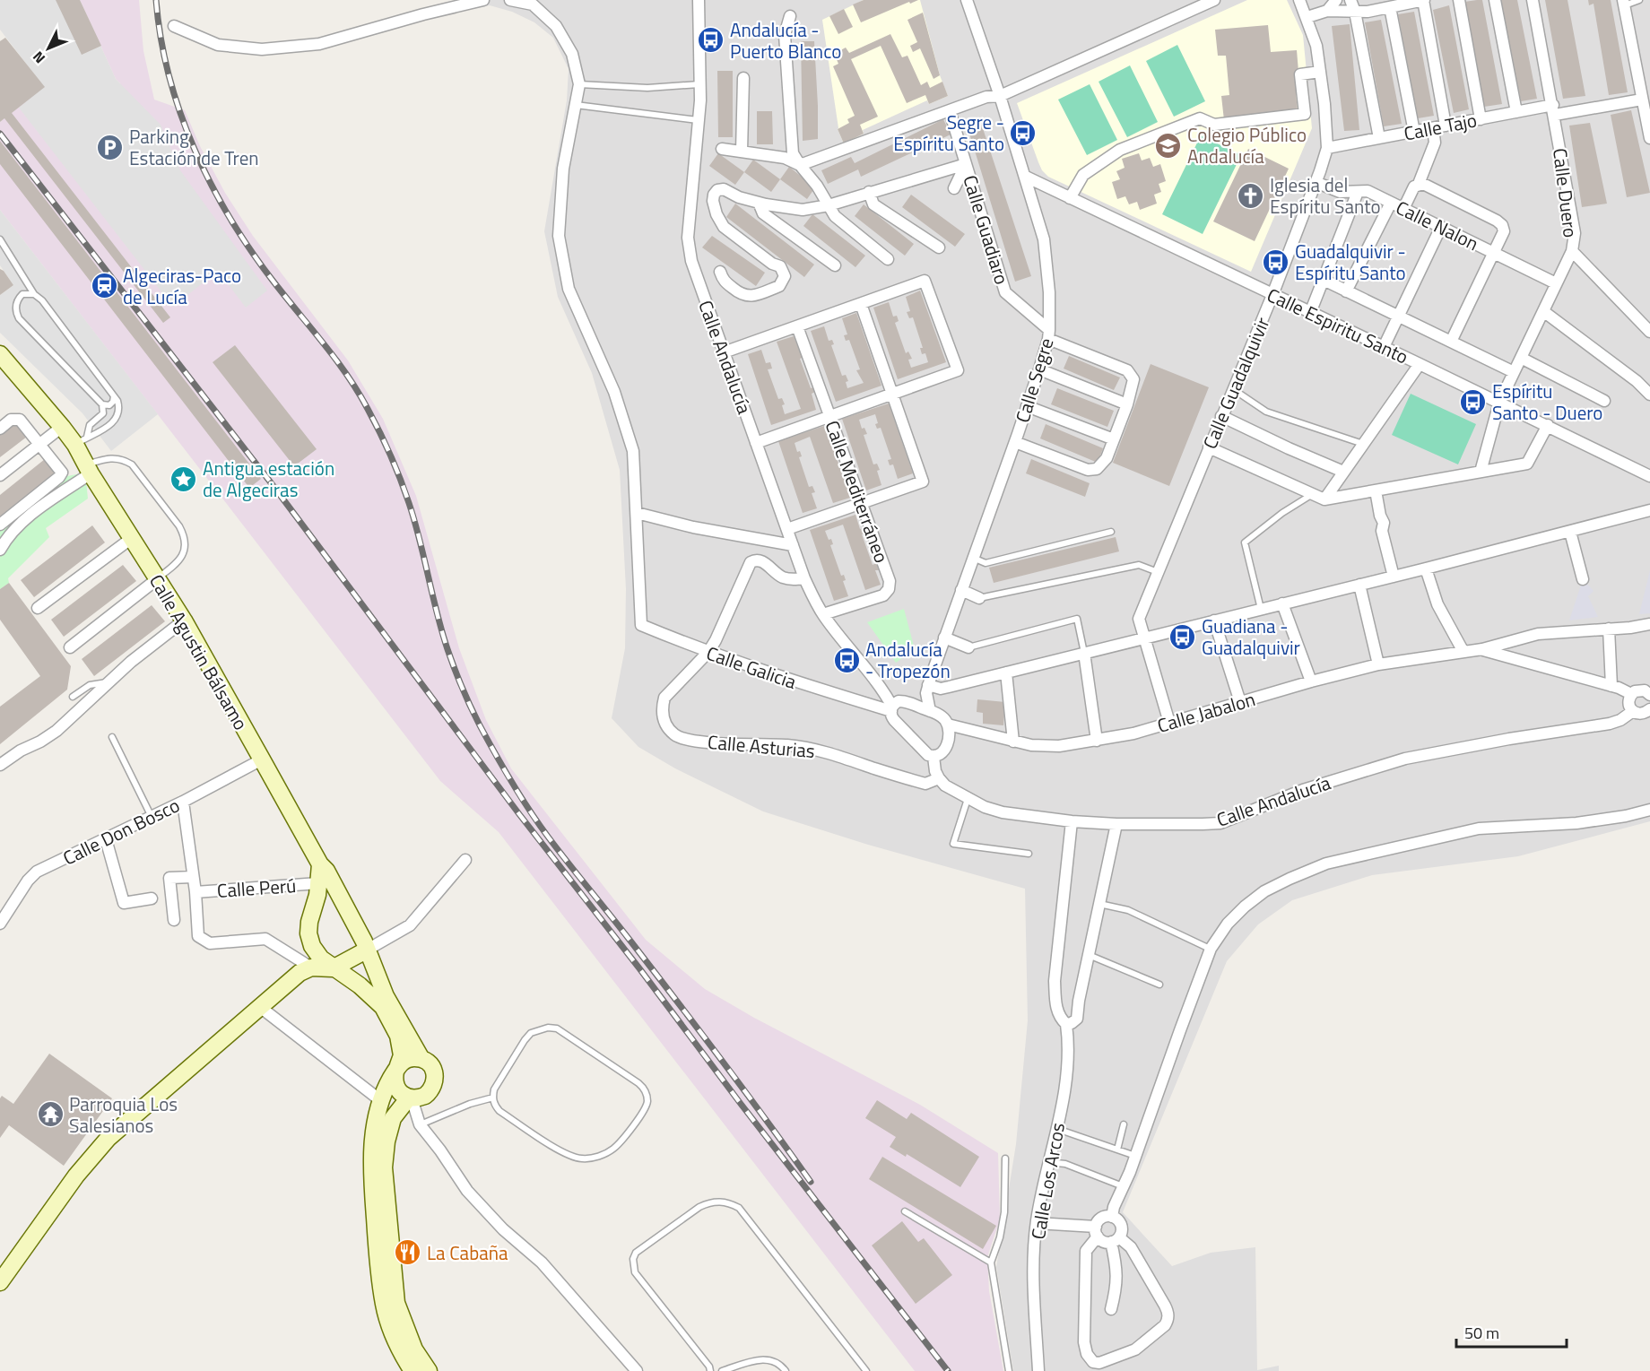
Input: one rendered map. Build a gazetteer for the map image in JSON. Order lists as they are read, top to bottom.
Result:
{
  "streets": {
    "street": [
      "Calle Tajo",
      "Calle Duero",
      "Calle Nalon",
      "Calle Guadiaro",
      "Calle Espiritu Santo",
      "Calle Andalucía",
      "Calle Segre",
      "Calle Guadalquivir",
      "Calle Mediterráneo",
      "Calle Agustin Bálsamo",
      "Calle Galicia",
      "Calle Jabalon",
      "Calle Asturias",
      "Calle Don Bosco",
      "Calle Perú",
      "Calle Los Arcos"
    ]
  },
  "crossings": [
    ["Calle Tajo", "Calle Duero"],
    ["Calle Tajo", "Calle Guadalquivir"],
    ["Calle Duero", "Calle Nalon"],
    ["Calle Duero", "Calle Espiritu Santo"],
    ["Calle Nalon", "Calle Guadalquivir"],
    ["Calle Guadiaro", "Calle Segre"],
    ["Calle Espiritu Santo", "Calle Segre"],
    ["Calle Espiritu Santo", "Calle Guadalquivir"],
    ["Calle Andalucía", "Calle Mediterráneo"],
    ["Calle Andalucía", "Calle Galicia"],
    ["Calle Andalucía", "Calle Asturias"],
    ["Calle Andalucía", "Calle Los Arcos"],
    ["Calle Guadalquivir", "Calle Jabalon"],
    ["Calle Agustin Bálsamo", "Calle Don Bosco"],
    ["Calle Galicia", "Calle Asturias"],
    ["Calle Don Bosco", "Calle Perú"]
  ],
  "places": {
    "bus stop": [
      "Andalucía - Puerto Blanco",
      "Segre - Espíritu Santo",
      "Guadalquivir - Espíritu Santo",
      "Espíritu Santo - Duero",
      "Guadiana - Guadalquivir",
      "Andalucía - Tropezón"
    ],
    "school or university": ["Colegio Público Andalucía"],
    "parking": ["Parking Estación de Tren"],
    "church": ["Iglesia del Espíritu Santo"],
    "station": ["Algeciras-Paco de Lucía"],
    "place": ["Antigua estación de Algeciras"],
    "temple": ["Parroquia Los Salesianos"],
    "restaurant": ["La Cabaña"]
  },
  "scale_bar": "50 m",
  "north": "bottom left"
}
